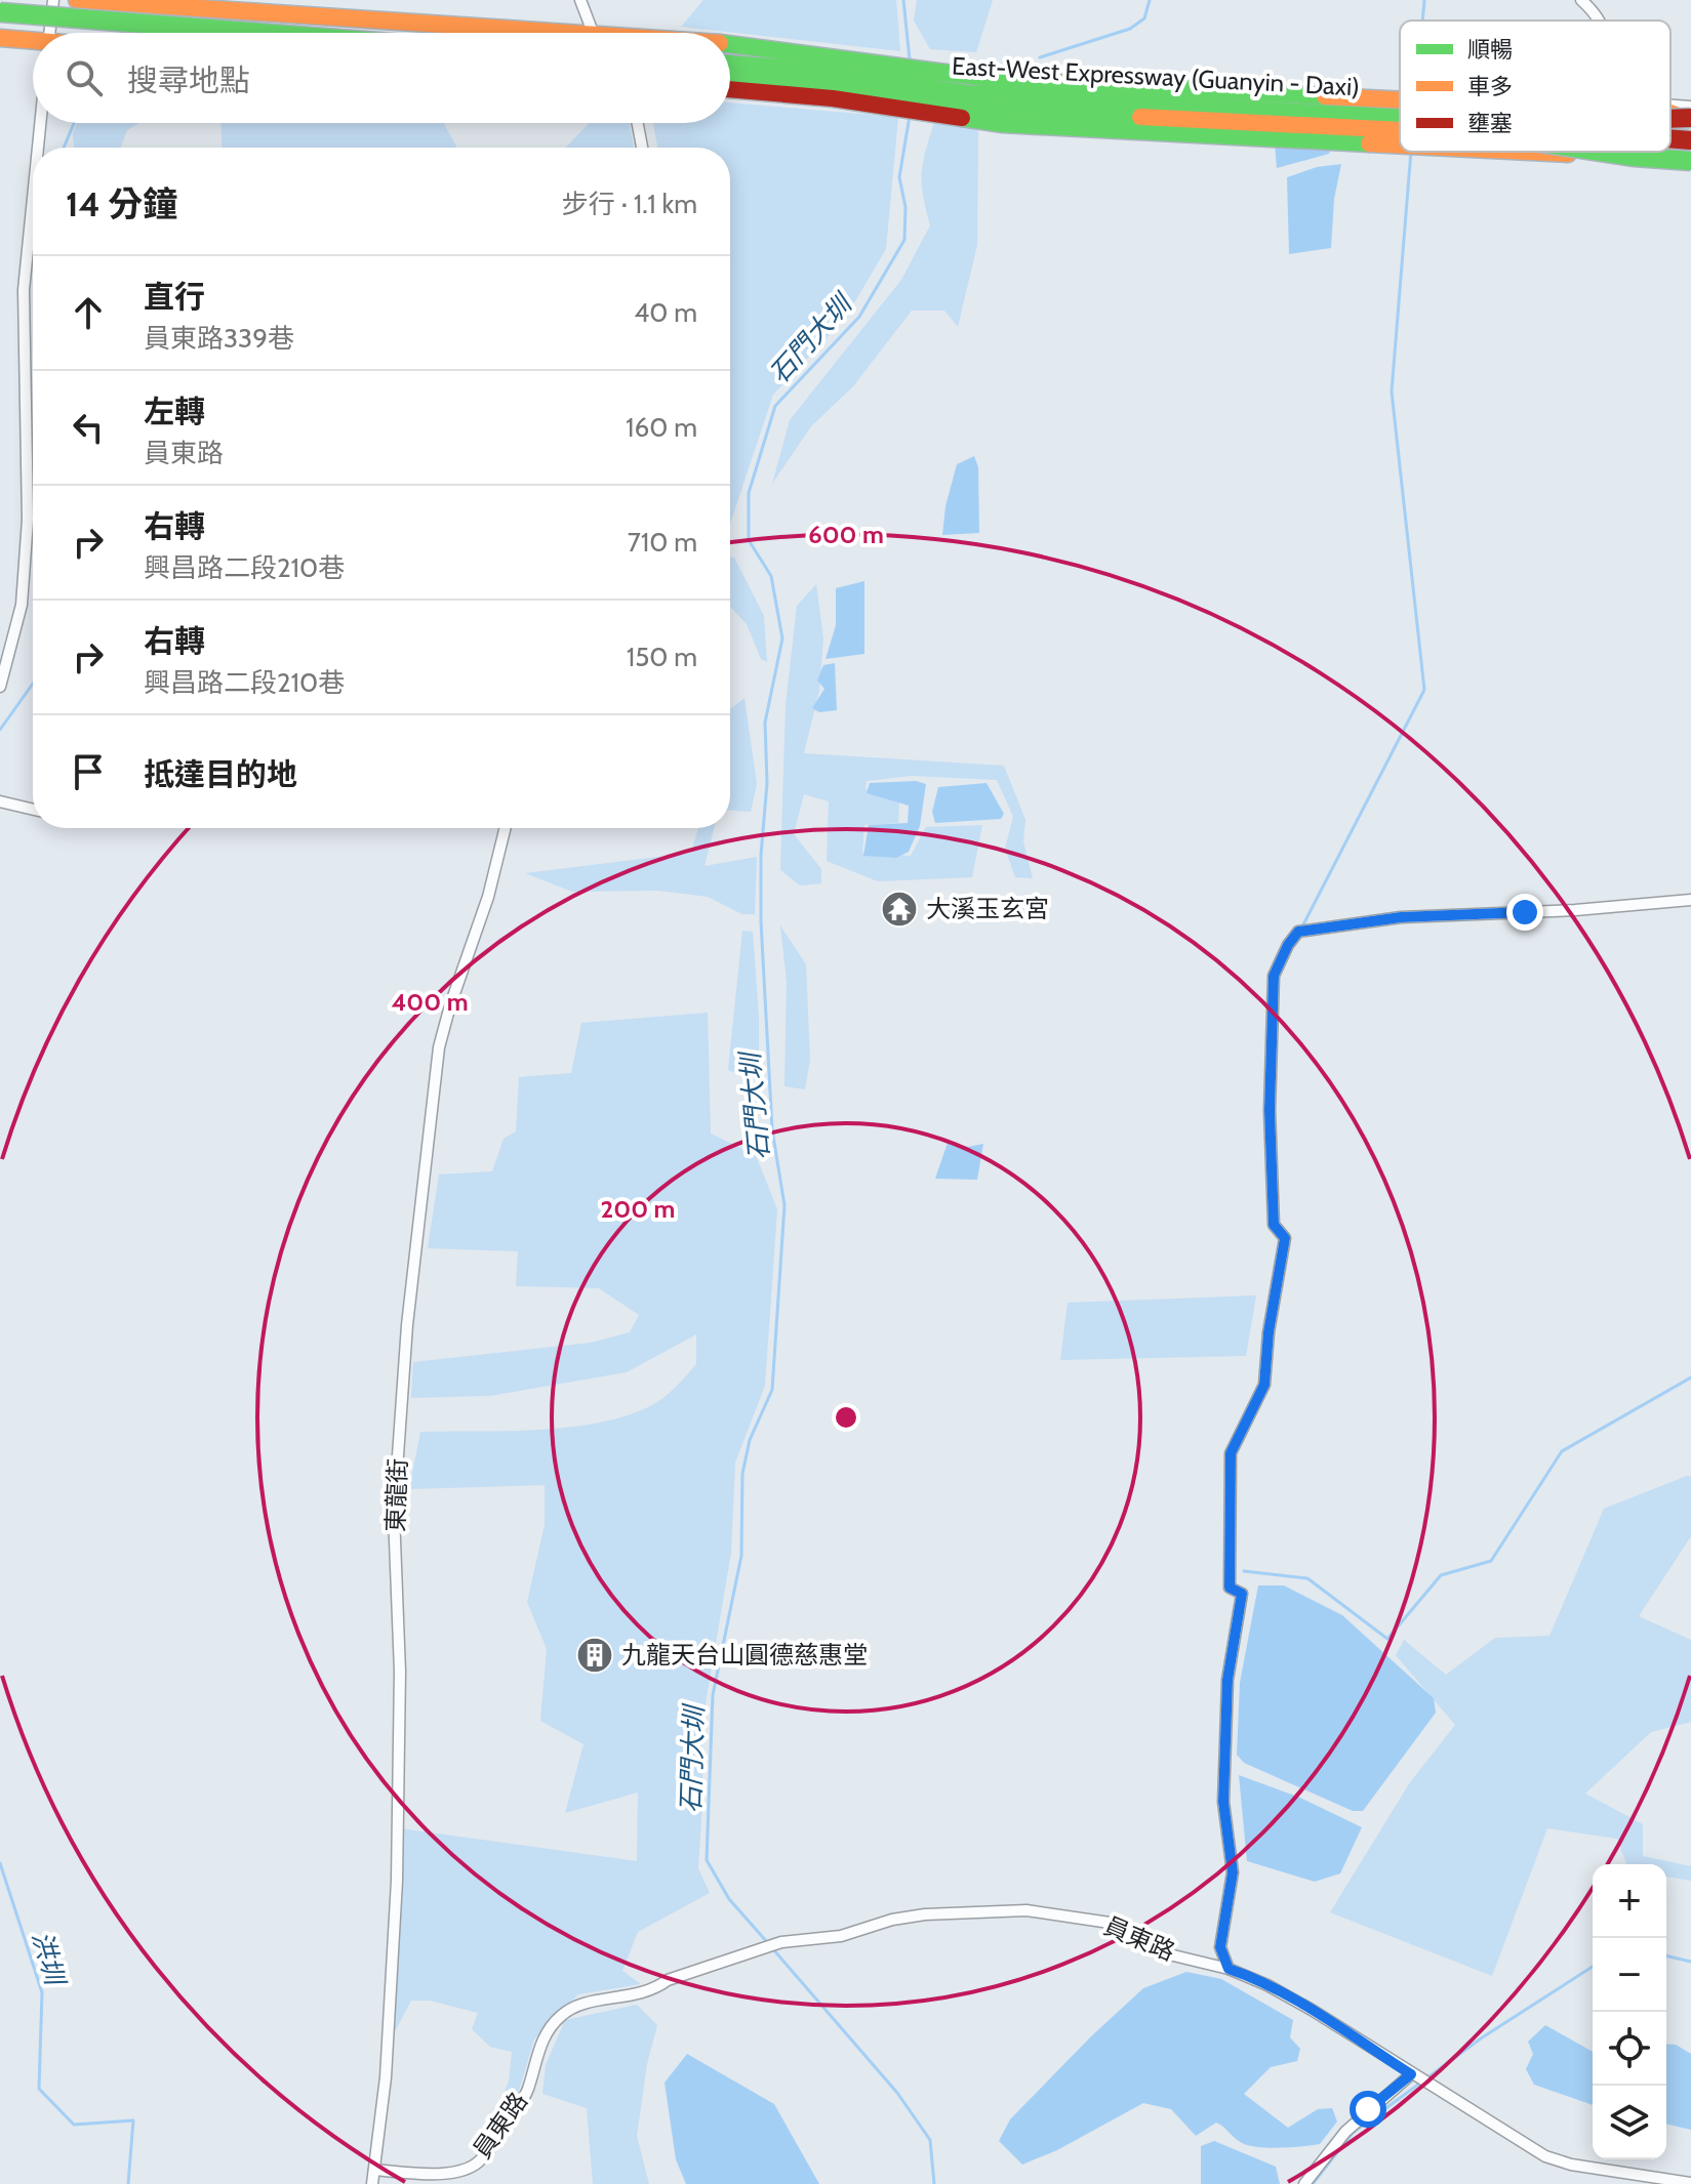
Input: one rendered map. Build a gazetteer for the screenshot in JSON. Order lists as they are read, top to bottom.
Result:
{
  "streets": {
    "main road": ["East-West Expressway (Guanyin - Daxi)"],
    "street": ["東龍街", "員東路"]
  },
  "crossings": [
    ["東龍街", "員東路"]
  ],
  "water": ["石門大圳", "洪圳"],
  "places": {
    "temple": ["大溪玉玄宮"],
    "building": ["九龍天台山圓德慈惠堂"]
  },
  "legend": ["順暢", "車多", "壅塞"],
  "page": {
    "search": "搜尋地點",
    "heading": ["14 分鐘", "步行 · 1.1 km"],
    "list": [
      ["直行", "員東路339巷", "40 m"],
      ["左轉", "員東路", "160 m"],
      ["右轉", "興昌路二段210巷", "710 m"],
      ["右轉", "興昌路二段210巷", "150 m"],
      "抵達目的地"
    ],
    "map_buttons": ["+", "−"]
  },
  "rings": ["600 m", "400 m", "200 m"]
}
